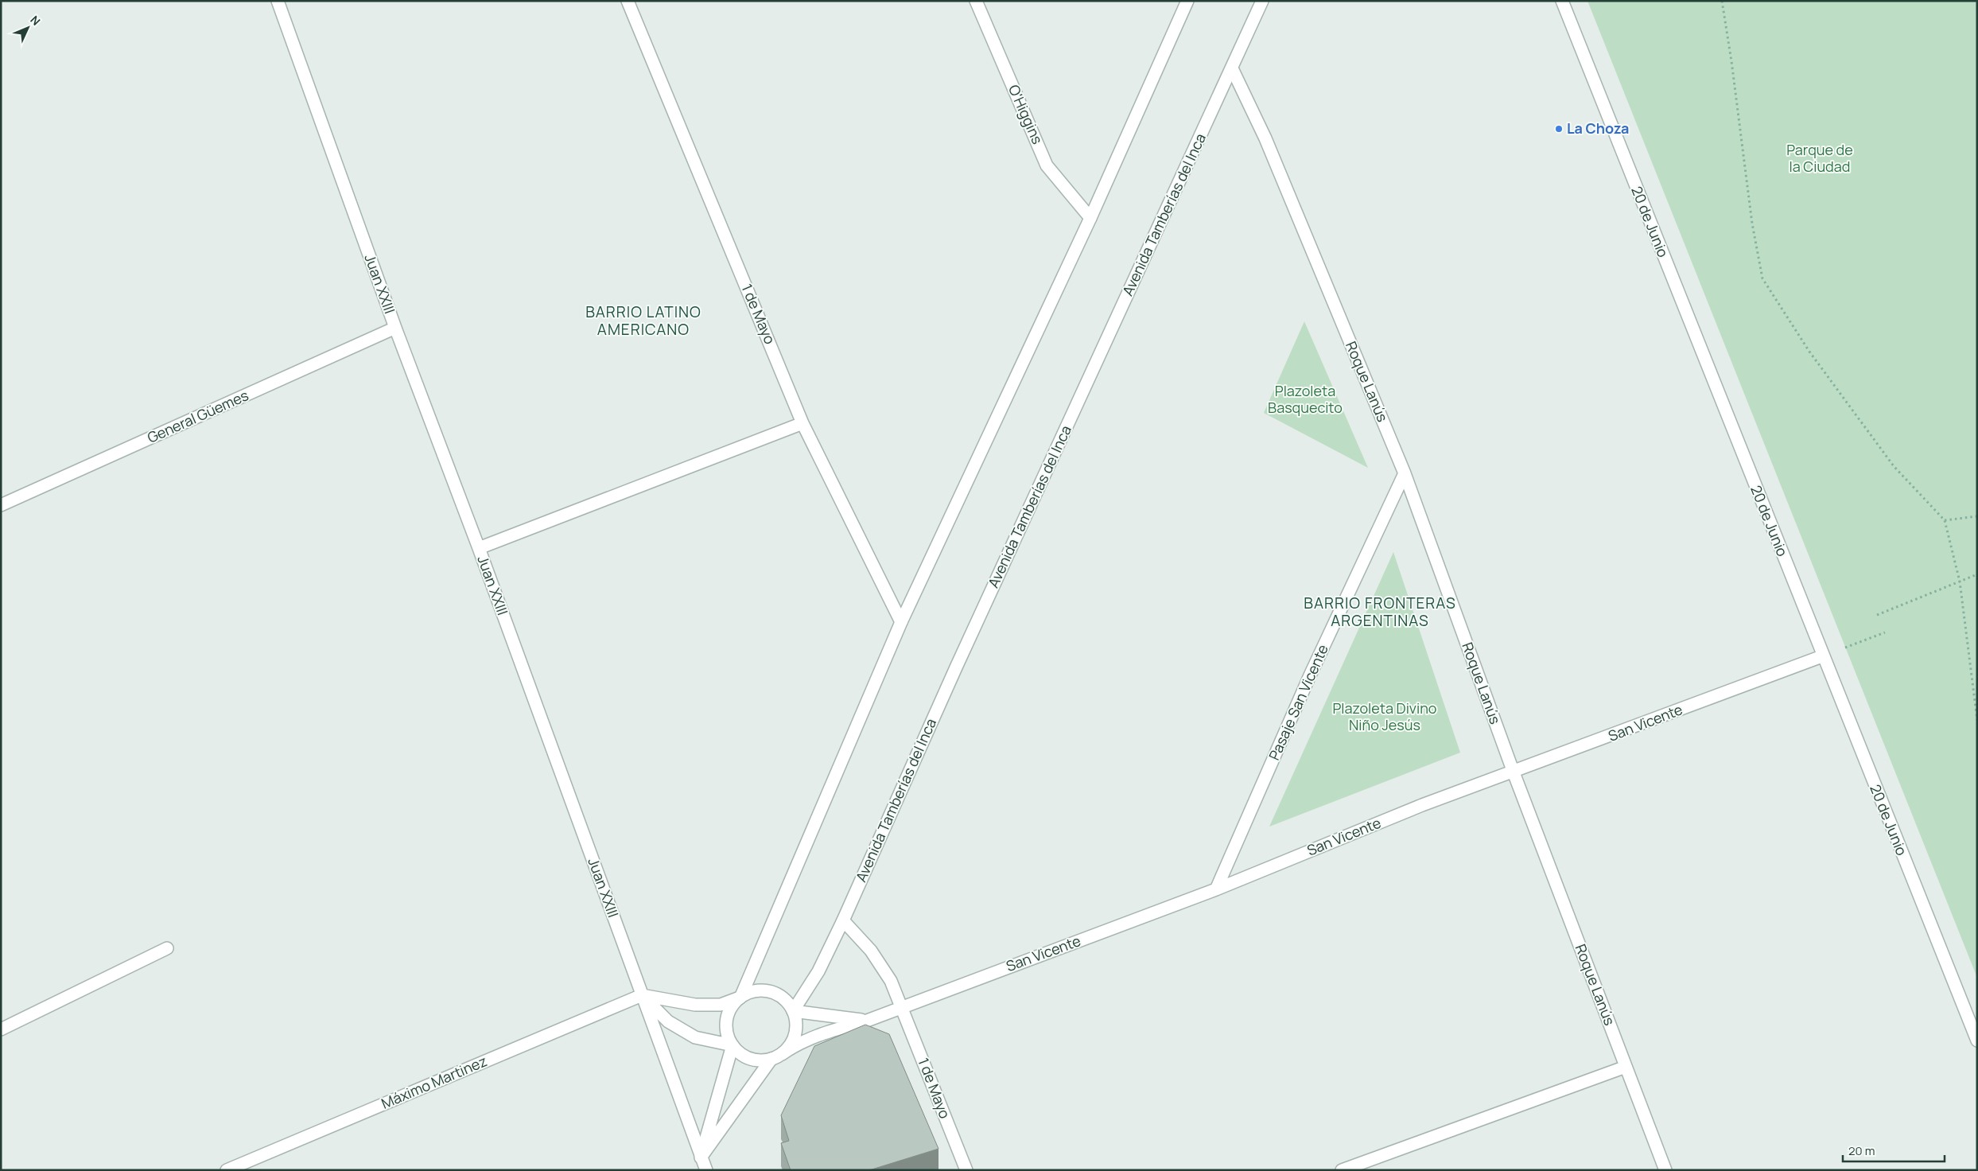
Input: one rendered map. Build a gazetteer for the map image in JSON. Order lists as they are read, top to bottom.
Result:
{
  "streets": {
    "street": [
      "O'Higgins",
      "Avenida Tamberías del Inca",
      "20 de Junio",
      "Juan XXIII",
      "1 de Mayo",
      "Roque Lanús",
      "General Güemes",
      "Pasaje San Vicente",
      "San Vicente",
      "Máximo Martinez"
    ]
  },
  "crossings": [
    ["Avenida Tamberías del Inca", "1 de Mayo"],
    ["Avenida Tamberías del Inca", "Roque Lanús"],
    ["Avenida Tamberías del Inca", "San Vicente"],
    ["20 de Junio", "San Vicente"],
    ["Juan XXIII", "General Güemes"],
    ["Juan XXIII", "Máximo Martinez"],
    ["1 de Mayo", "San Vicente"],
    ["Roque Lanús", "Pasaje San Vicente"],
    ["Roque Lanús", "San Vicente"],
    ["Pasaje San Vicente", "San Vicente"]
  ],
  "districts": ["BARRIO LATINO AMERICANO", "BARRIO FRONTERAS ARGENTINAS"],
  "parks": ["Parque de la Ciudad", "Plazoleta Basquecito", "Plazoleta Divino Niño Jesús"],
  "places": ["La Choza"],
  "scale_bar": "20 m",
  "north": "top right"
}
